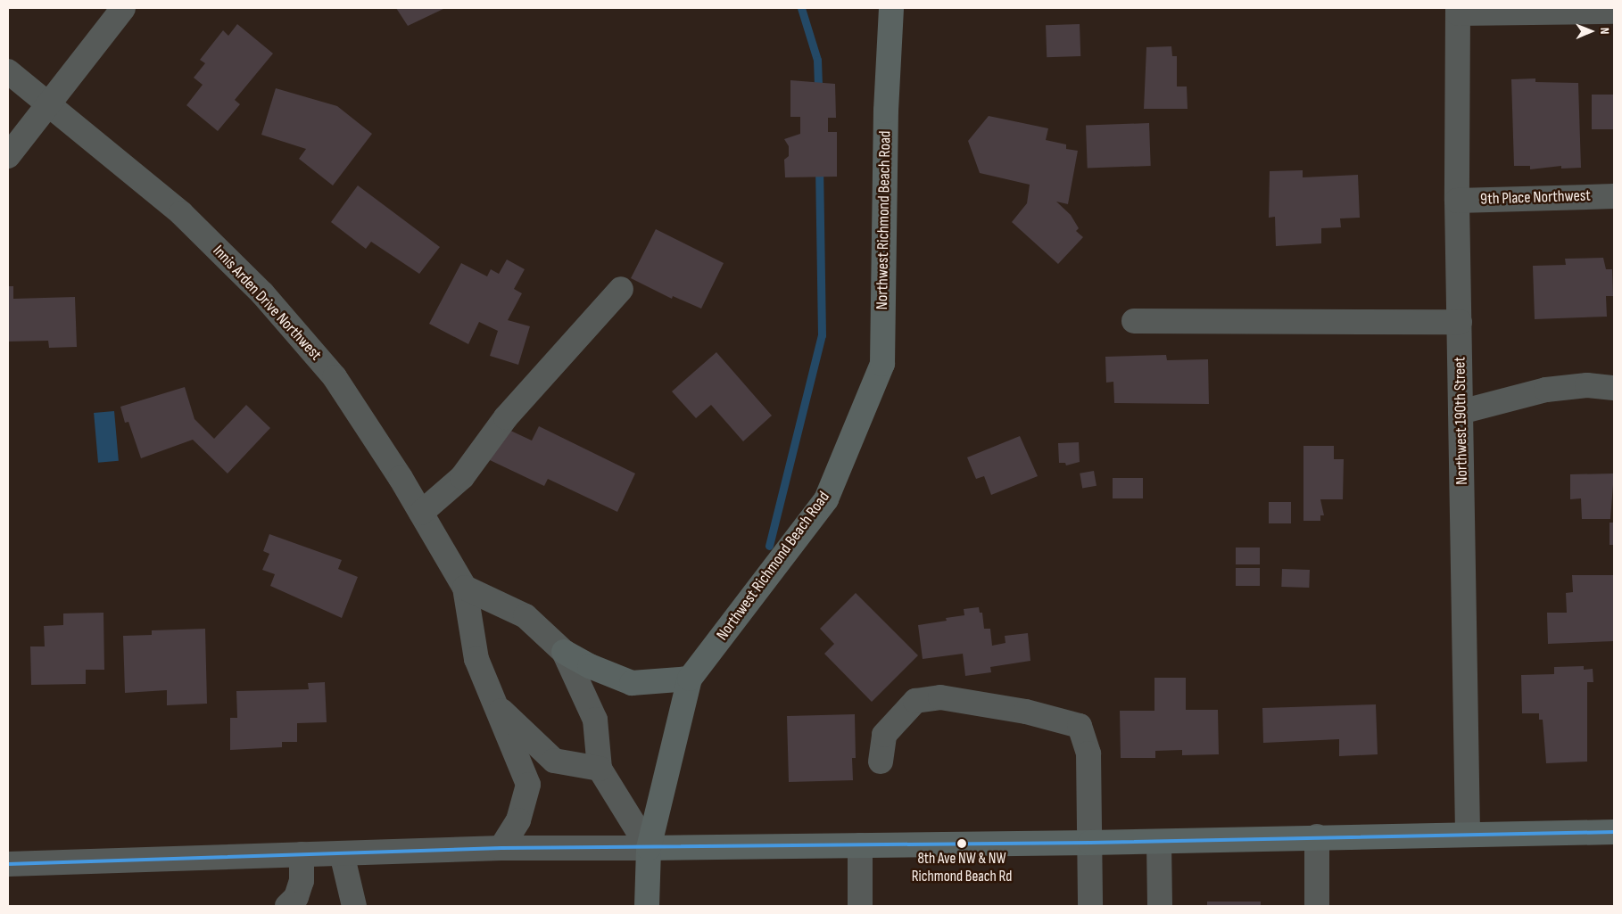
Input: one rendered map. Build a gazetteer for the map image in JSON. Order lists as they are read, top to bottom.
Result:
{
  "streets": {
    "main road": ["Northwest Richmond Beach Road"],
    "street": ["9th Place Northwest", "Innis Arden Drive Northwest", "Northwest 190th Street"]
  },
  "crossings": [
    ["9th Place Northwest", "Northwest 190th Street"]
  ],
  "places": ["8th Ave NW & NW Richmond Beach Rd"],
  "north": "right"
}
